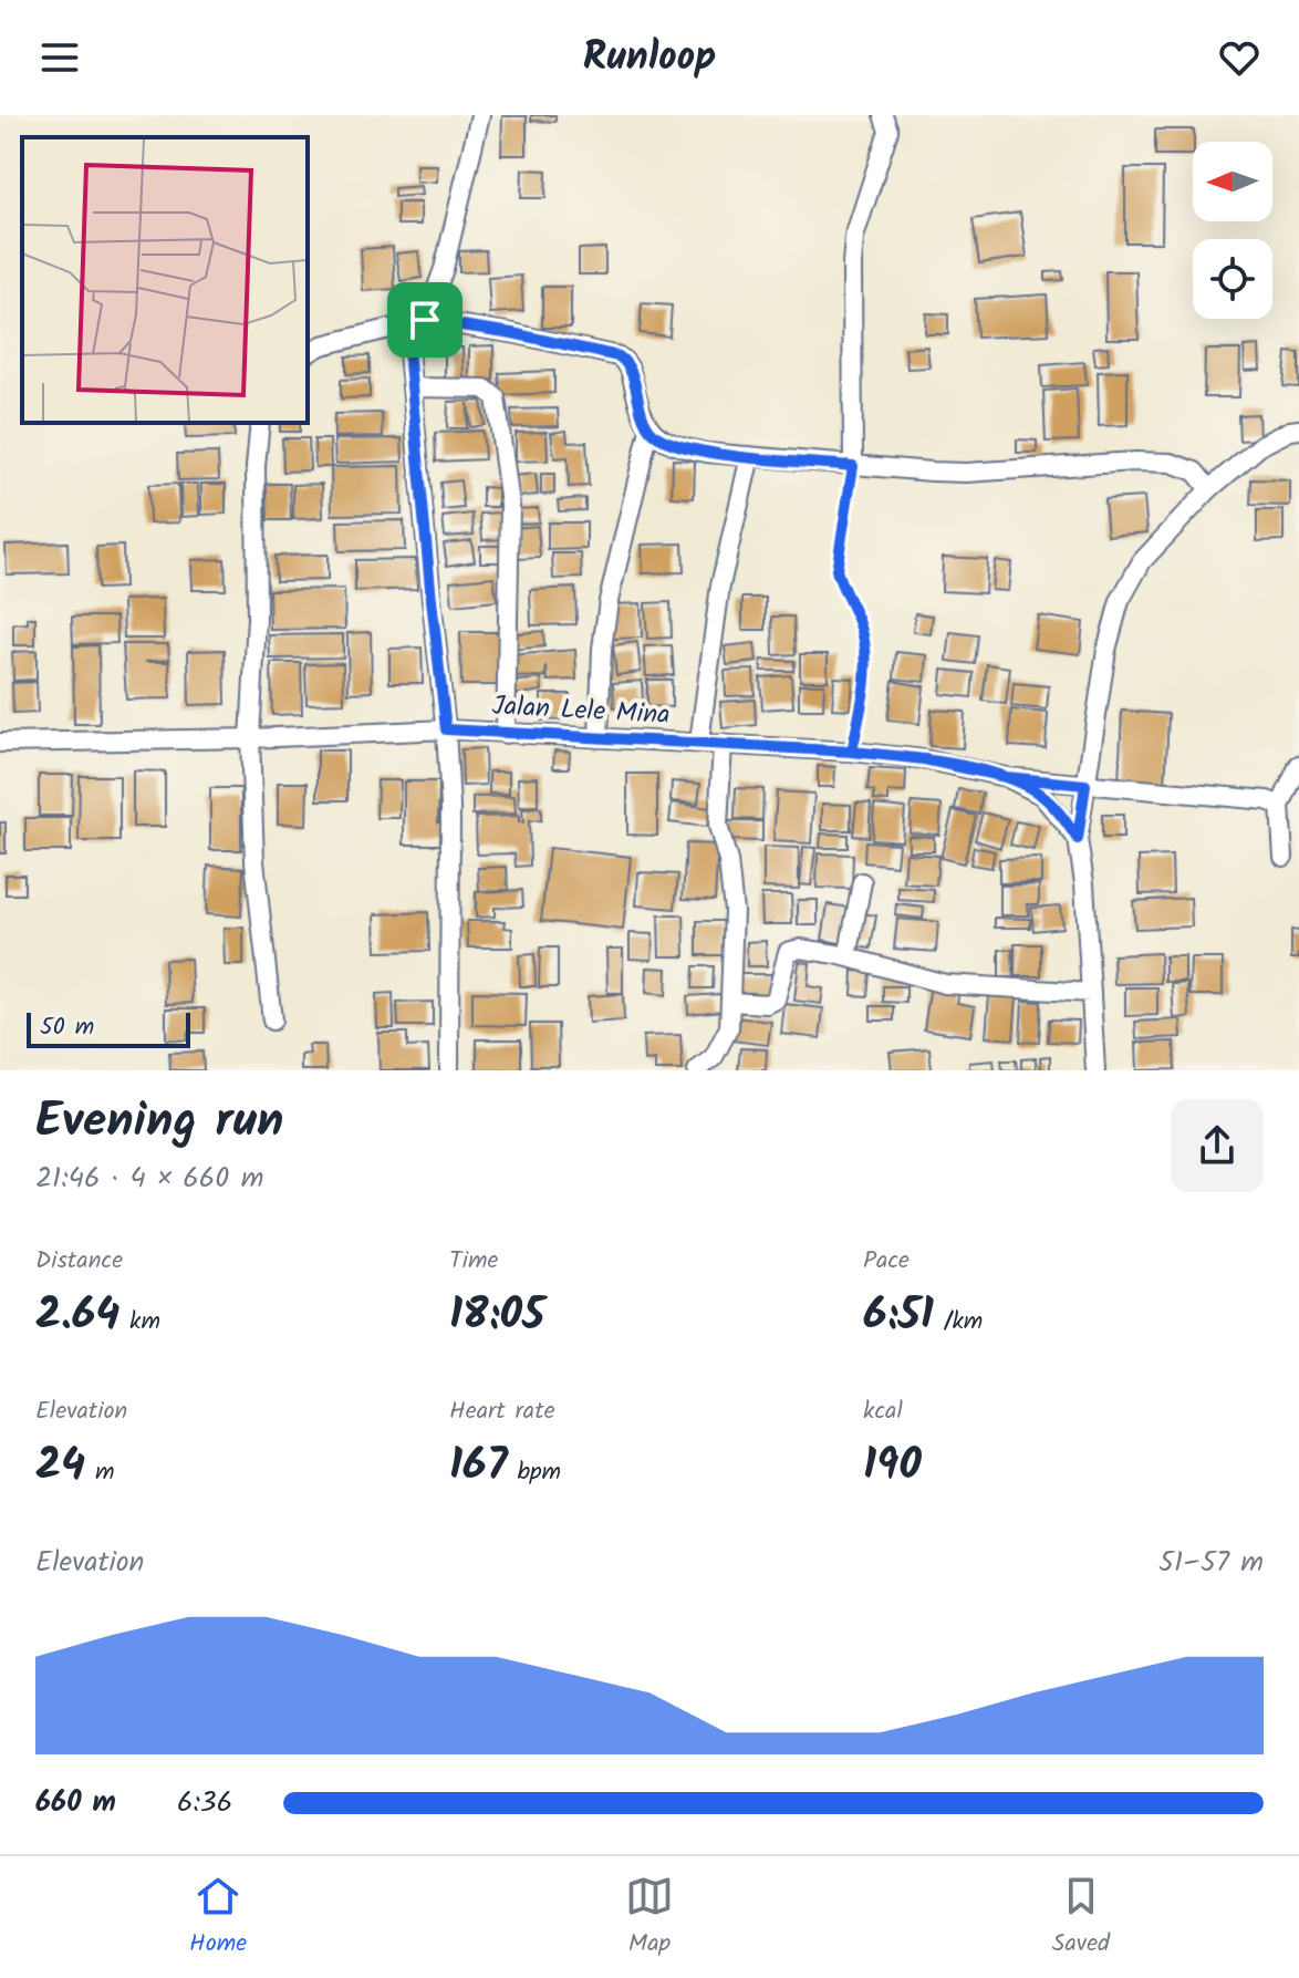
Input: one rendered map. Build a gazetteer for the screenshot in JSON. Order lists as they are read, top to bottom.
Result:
{
  "streets": {
    "street": ["Jalan Lele Mina"]
  },
  "scale_bar": "50 m",
  "north": "left",
  "page": {
    "header": "Runloop",
    "scale": "50 m",
    "heading": ["Evening run", "21:46 · 4 × 660 m"],
    "stats": [
      ["Distance", "2.64 km"],
      ["Time", "18:05"],
      ["Pace", "6:51 /km"],
      ["Elevation", "24 m"],
      ["Heart rate", "167 bpm"],
      ["kcal", "190"]
    ],
    "chart": ["Elevation", "51–57 m"],
    "list": [
      {
        "name": "660 m",
        "note": "6:36"
      }
    ],
    "tabs": ["Home", "Map", "Saved"]
  }
}
